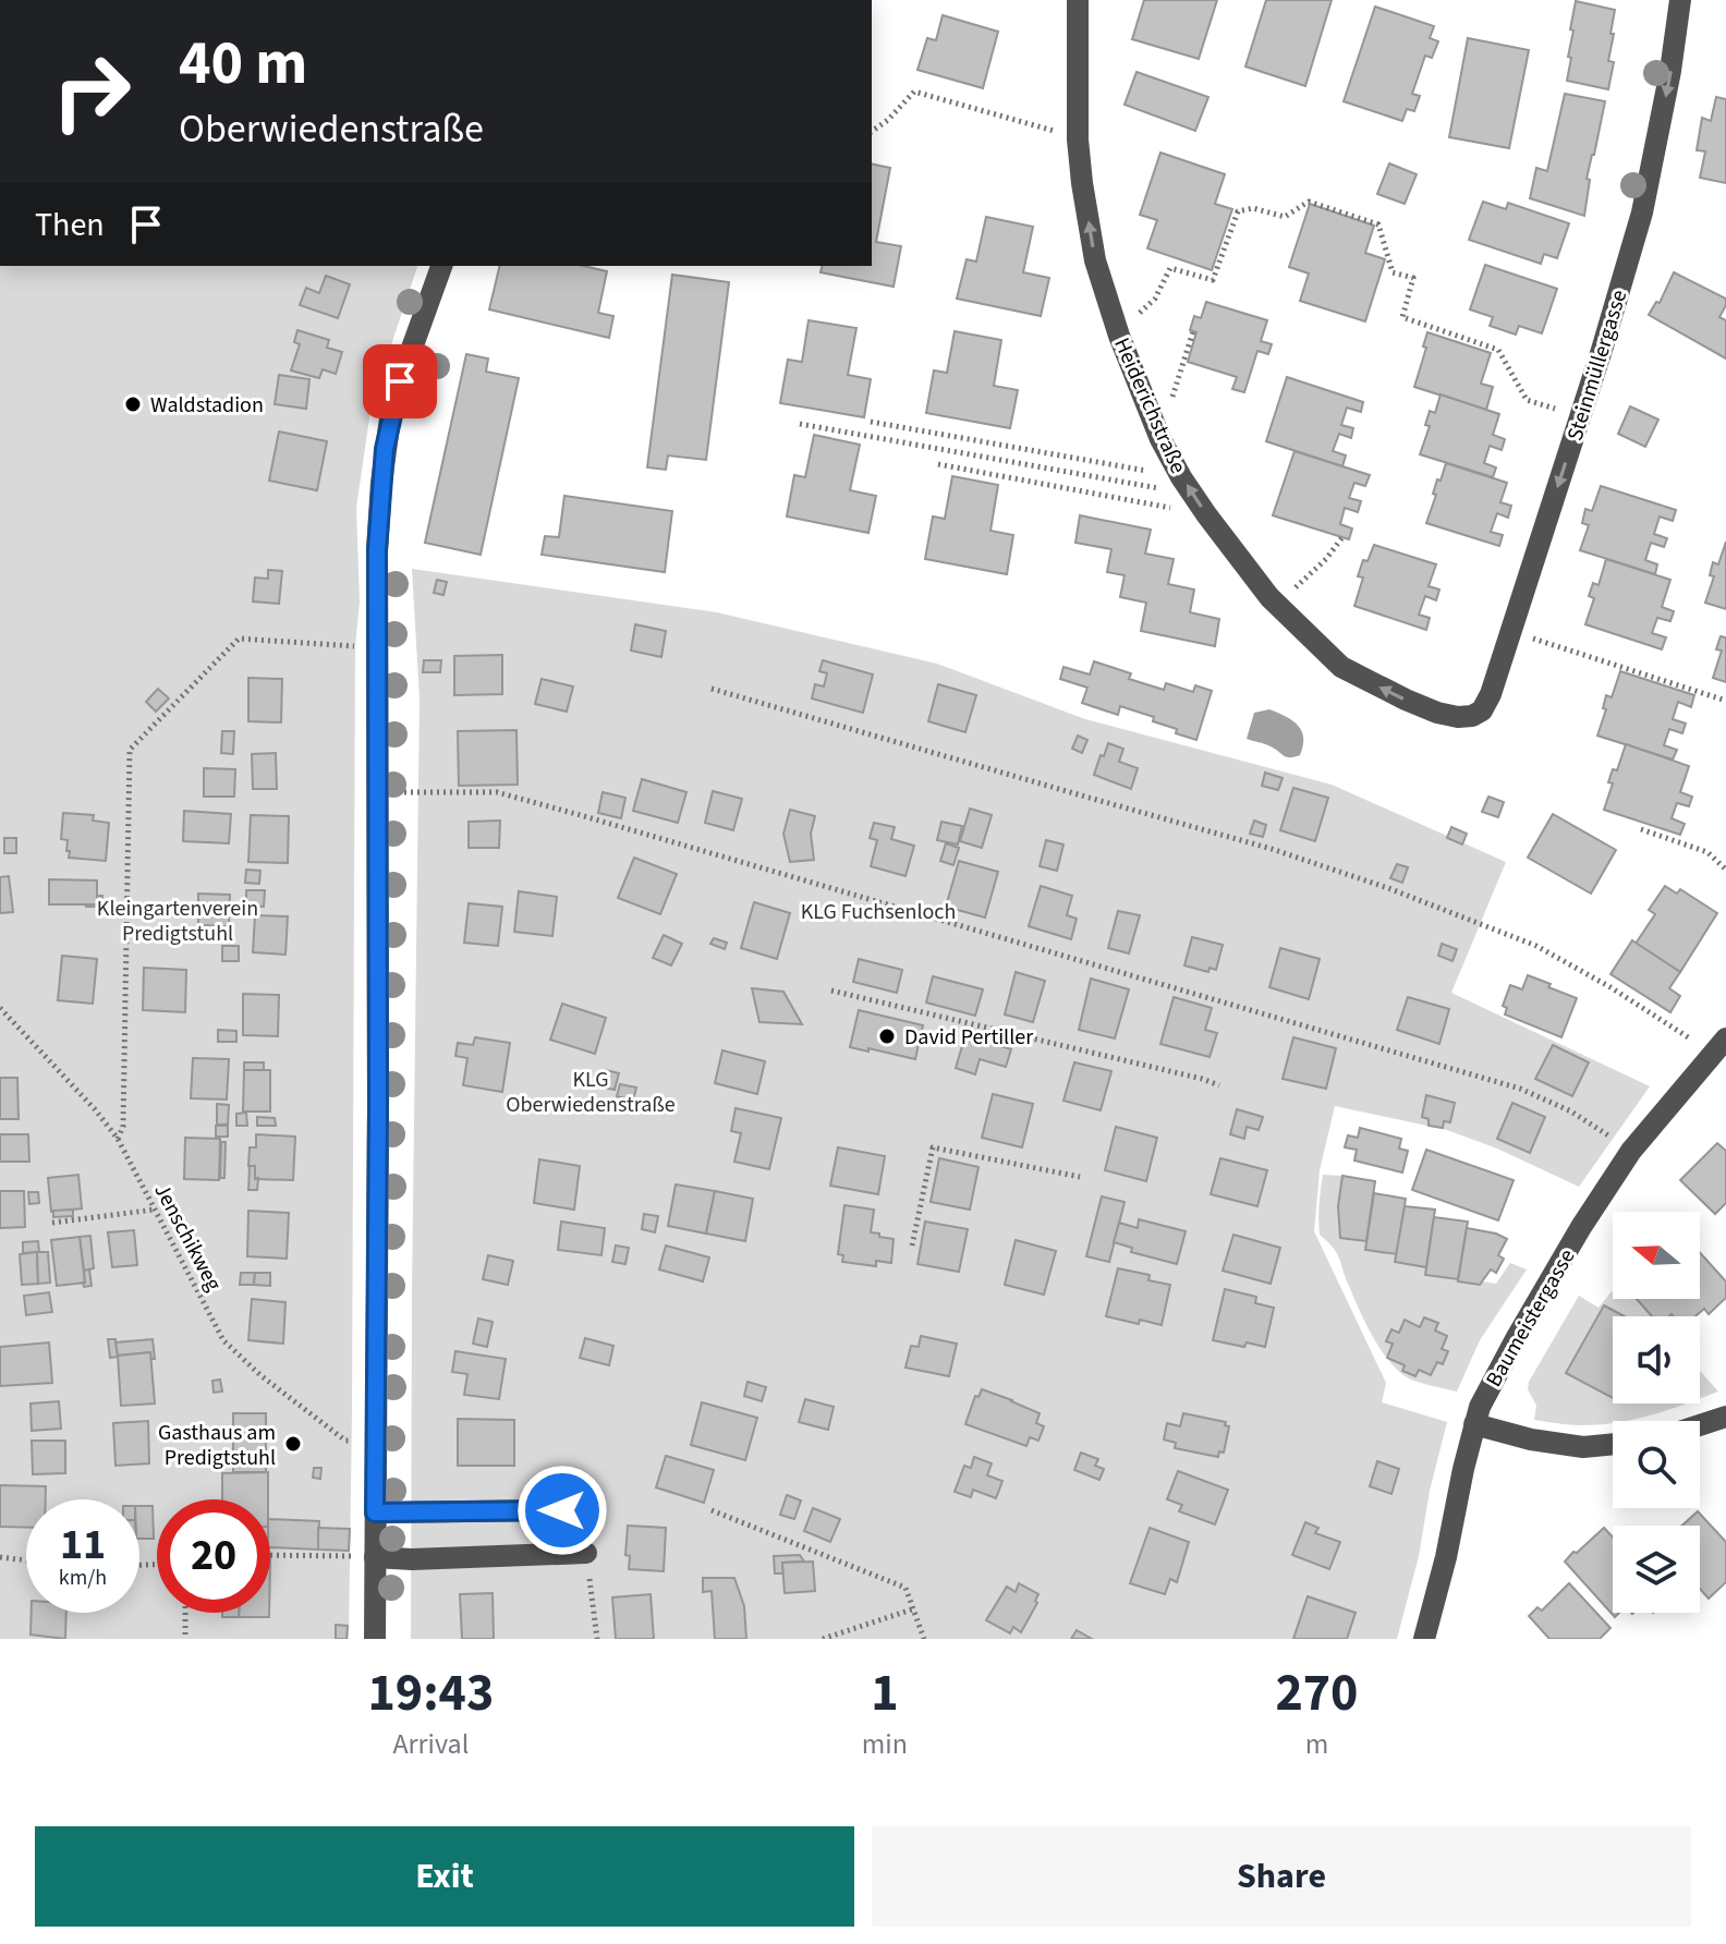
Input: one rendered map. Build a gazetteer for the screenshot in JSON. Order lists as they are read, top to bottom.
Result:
{
  "streets": {
    "street": ["Steinmüllergasse", "Heiderichstraße", "Baumeistergasse"],
    "path": ["Jenschikweg"]
  },
  "crossings": [
    ["Steinmüllergasse", "Heiderichstraße"]
  ],
  "one_way": ["Steinmüllergasse", "Heiderichstraße"],
  "parks": ["Kleingartenverein Predigtstuhl", "KLG Fuchsenloch", "KLG Oberwiedenstraße"],
  "places": ["Waldstadion", "David Pertiller", "Gasthaus am Predigtstuhl"],
  "north": "left",
  "page": {
    "turn": ["40 m", "Oberwiedenstraße"],
    "then": "Then",
    "speed": "11 km/h",
    "limit": "20",
    "eta": [
      "19:43",
      "Arrival",
      "1",
      "min",
      "270",
      "m"
    ],
    "buttons": ["Exit", "Share"]
  }
}
